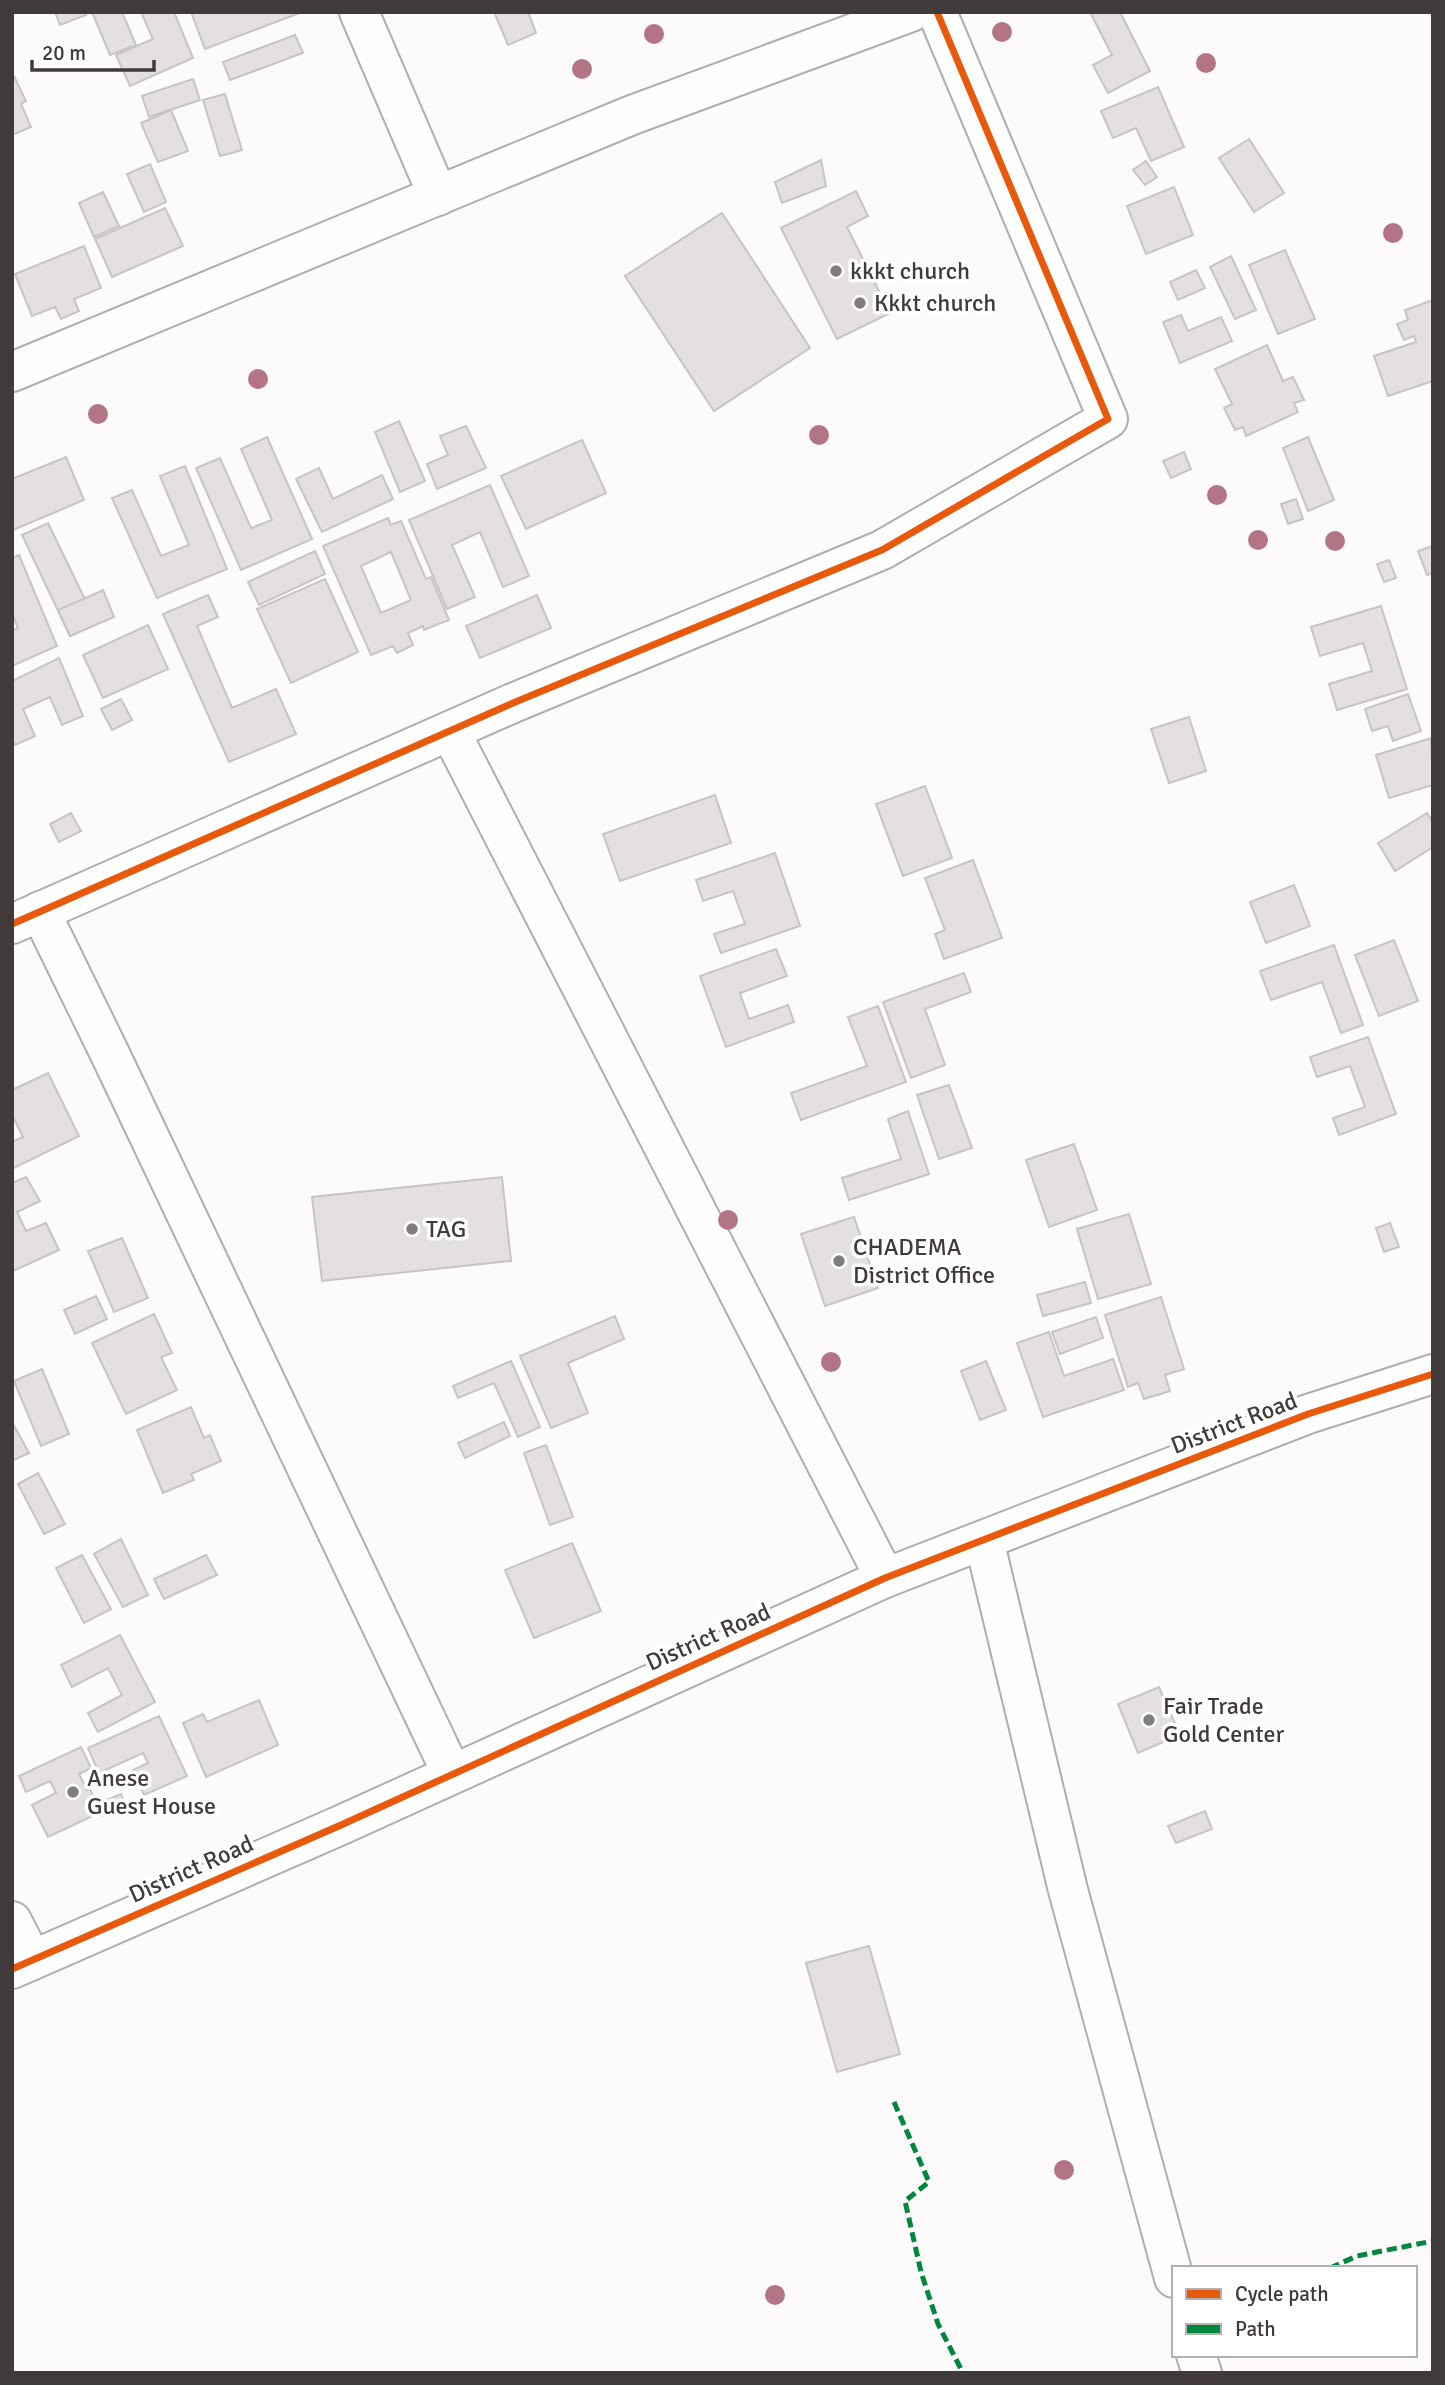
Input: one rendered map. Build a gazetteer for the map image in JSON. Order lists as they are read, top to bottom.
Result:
{
  "streets": {
    "street": ["District Road"]
  },
  "places": [
    "kkkt church",
    "Kkkt church",
    "TAG",
    "CHADEMA District Office",
    "Fair Trade Gold Center",
    "Anese Guest House"
  ],
  "legend": ["Cycle path", "Path"],
  "scale_bar": "20 m"
}
